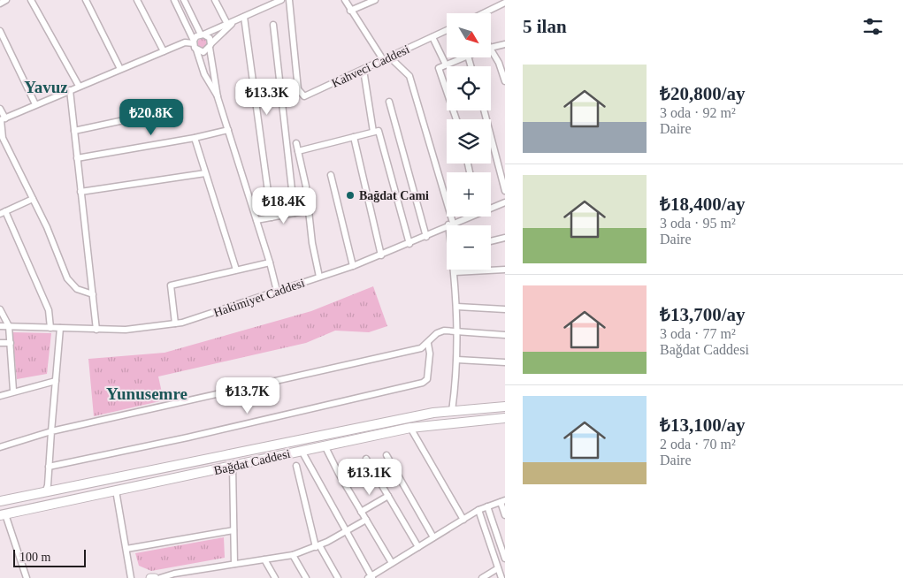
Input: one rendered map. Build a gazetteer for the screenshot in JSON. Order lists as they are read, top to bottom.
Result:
{
  "streets": {
    "main road": ["Bağdat Caddesi"],
    "street": ["Kahveci Caddesi", "Hakimiyet Caddesi"]
  },
  "districts": ["Yavuz", "Yunusemre"],
  "places": ["Bağdat Cami"],
  "scale_bar": "100 m",
  "north": "bottom right",
  "page": {
    "heading": "5 ilan",
    "map_buttons": ["+", "−"],
    "list": [
      {
        "name": "₺20,800/ay",
        "note": "3 oda · 92 m² · Daire"
      },
      {
        "name": "₺18,400/ay",
        "note": "3 oda · 95 m² · Daire"
      },
      {
        "name": "₺13,700/ay",
        "note": "3 oda · 77 m² · Bağdat Caddesi"
      },
      {
        "name": "₺13,100/ay",
        "note": "2 oda · 70 m² · Daire"
      }
    ],
    "price": [
      "₺13.3K",
      "₺20.8K",
      "₺18.4K",
      "₺13.7K",
      "₺13.1K"
    ],
    "scale": "100 m"
  }
}
